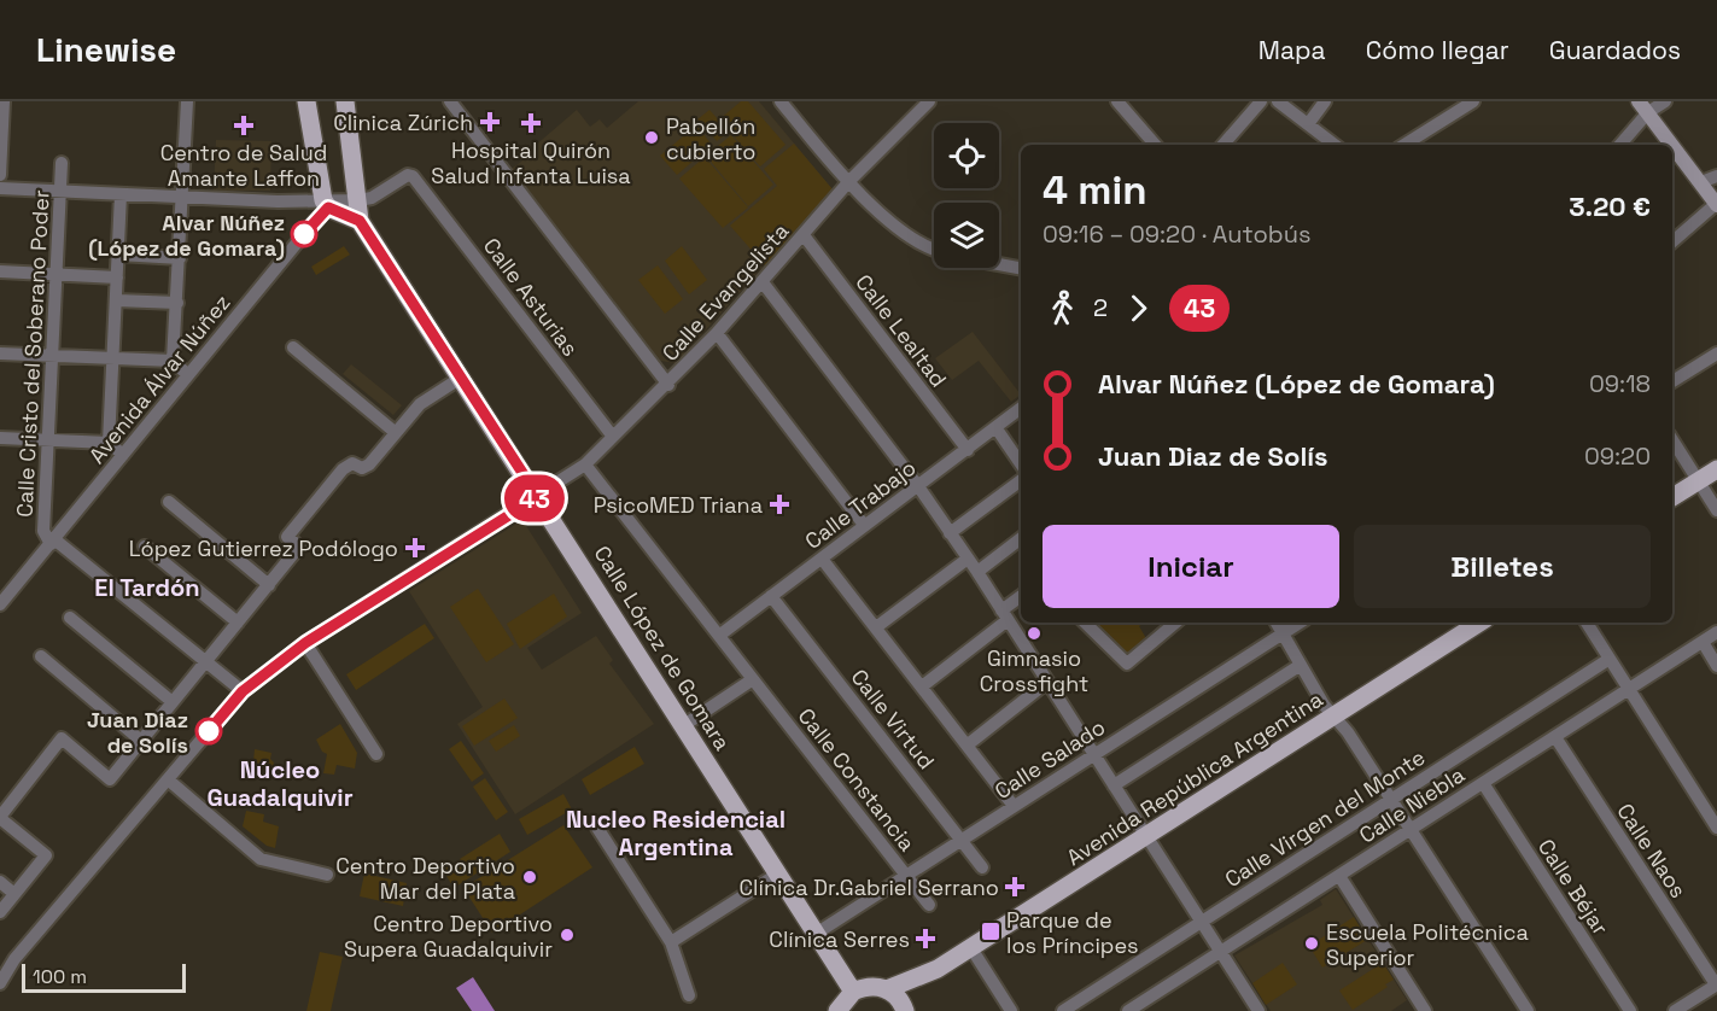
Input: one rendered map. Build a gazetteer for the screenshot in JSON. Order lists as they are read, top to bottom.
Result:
{
  "streets": {
    "main road": ["Calle López de Gomara", "Avenida República Argentina"],
    "street": [
      "Calle Evangelista",
      "Calle Asturias",
      "Calle Lealtad",
      "Calle Cristo del Soberano Poder",
      "Avenida Álvar Núñez",
      "Calle Trabajo",
      "Calle Virtud",
      "Calle Salado",
      "Calle Constancia",
      "Calle Niebla",
      "Calle Virgen del Monte",
      "Calle Naos",
      "Calle Béjar"
    ]
  },
  "crossings": [
    ["Calle Evangelista", "Calle Asturias"],
    ["Calle Evangelista", "Calle Lealtad"],
    ["Calle Evangelista", "Calle López de Gomara"],
    ["Calle Evangelista", "Calle Constancia"],
    ["Calle Asturias", "Avenida Álvar Núñez"],
    ["Calle Lealtad", "Calle Trabajo"],
    ["Calle Cristo del Soberano Poder", "Avenida Álvar Núñez"],
    ["Calle Trabajo", "Calle Virtud"],
    ["Calle Trabajo", "Calle Constancia"],
    ["Calle López de Gomara", "Calle Salado"],
    ["Calle López de Gomara", "Avenida República Argentina"],
    ["Calle Virtud", "Calle Salado"],
    ["Calle Salado", "Calle Constancia"],
    ["Calle Niebla", "Calle Naos"],
    ["Calle Niebla", "Calle Béjar"]
  ],
  "districts": ["El Tardón", "Núcleo Guadalquivir", "Nucleo Residencial Argentina"],
  "places": {
    "health": [
      "Clinica Zúrich",
      "Hospital Quirón Salud Infanta Luisa",
      "Centro de Salud Amante Laffon",
      "PsicoMED Triana",
      "López Gutierrez Podólogo",
      "Clínica Dr.Gabriel Serrano",
      "Clínica Serres"
    ],
    "other": [
      "Pabellón cubierto",
      "Alvar Núñez (López de Gomara)",
      "Gimnasio Crossfight",
      "Juan Diaz de Solís",
      "Centro Deportivo Mar del Plata",
      "Centro Deportivo Supera Guadalquivir",
      "Escuela Politécnica Superior"
    ],
    "transit": ["Parque de los Príncipes"]
  },
  "lines": ["bus line 43"],
  "scale_bar": "100 m",
  "page": {
    "header": "Linewise",
    "nav": ["Mapa", "Cómo llegar", "Guardados"],
    "on_map": "43",
    "heading": ["4 min", "09:16 – 09:20 · Autobús", "3.20 €"],
    "legs": ["2", "43"],
    "list": [
      {
        "name": "Alvar Núñez (López de Gomara)",
        "value": "09:18"
      },
      {
        "name": "Juan Diaz de Solís",
        "value": "09:20"
      }
    ],
    "buttons": ["Iniciar", "Billetes"],
    "scale": "100 m"
  }
}
